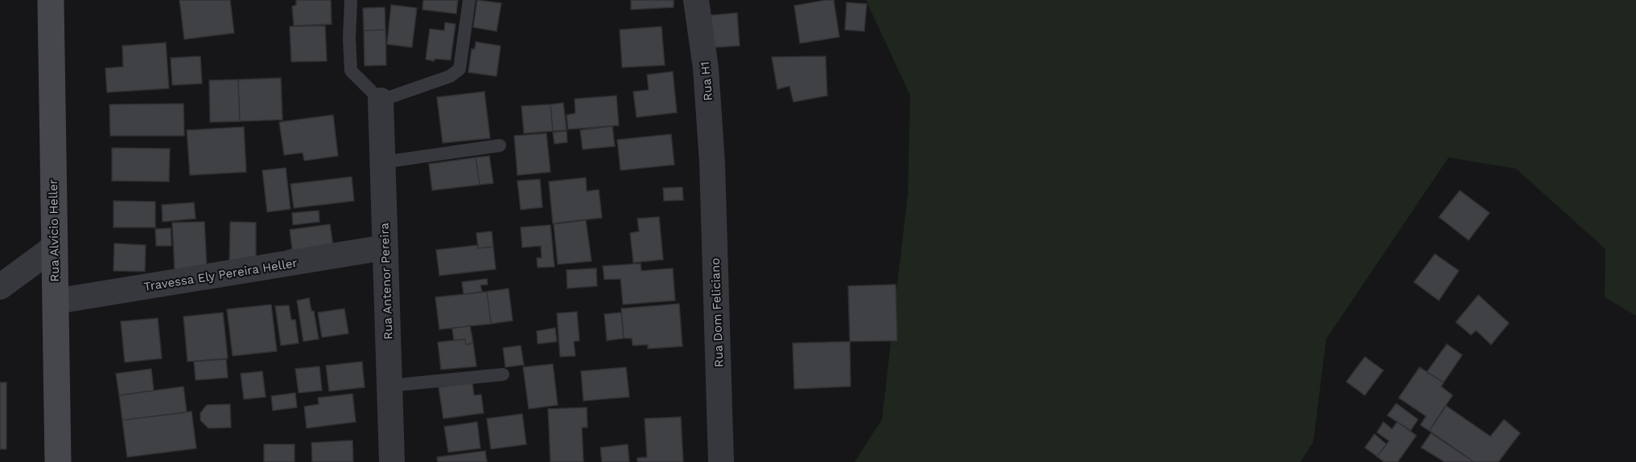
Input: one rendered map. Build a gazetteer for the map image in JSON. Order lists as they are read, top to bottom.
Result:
{
  "streets": {
    "street": [
      "Rua H1",
      "Rua Alvício Heller",
      "Travessa Ely Pereira Heller",
      "Rua Antenor Pereira",
      "Rua Dom Feliciano"
    ]
  },
  "crossings": [
    ["Rua H1", "Rua Dom Feliciano"],
    ["Rua Alvício Heller", "Travessa Ely Pereira Heller"],
    ["Travessa Ely Pereira Heller", "Rua Antenor Pereira"]
  ]
}
